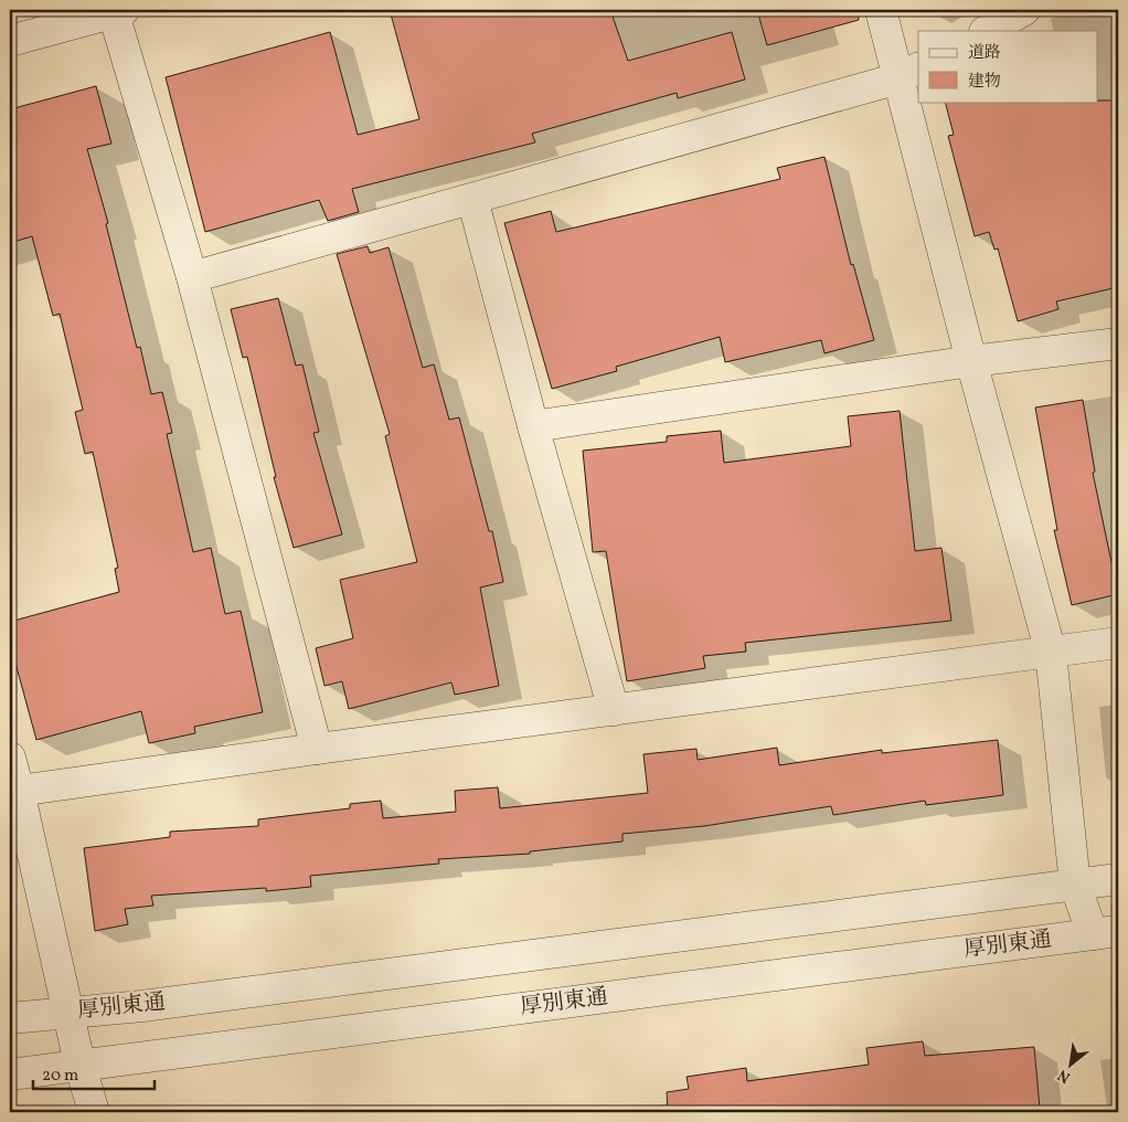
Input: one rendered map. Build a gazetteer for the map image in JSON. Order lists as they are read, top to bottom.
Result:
{
  "streets": {
    "street": ["厚別東通"]
  },
  "legend": ["道路", "建物"],
  "scale_bar": "20 m",
  "north": "bottom left"
}
